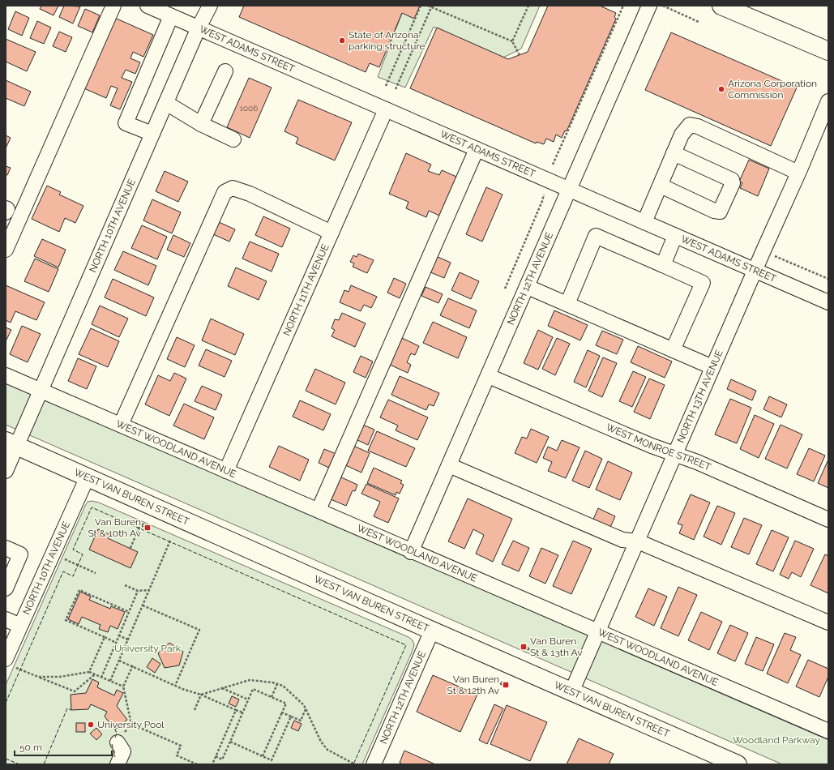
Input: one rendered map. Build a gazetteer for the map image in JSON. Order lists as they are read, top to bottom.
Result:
{
  "streets": {
    "main road": ["WEST VAN BUREN STREET"],
    "street": [
      "WEST ADAMS STREET",
      "NORTH 10TH AVENUE",
      "NORTH 12TH AVENUE",
      "NORTH 11TH AVENUE",
      "NORTH 13TH AVENUE",
      "WEST MONROE STREET",
      "WEST WOODLAND AVENUE"
    ]
  },
  "crossings": [
    ["WEST ADAMS STREET", "NORTH 10TH AVENUE"],
    ["WEST ADAMS STREET", "NORTH 12TH AVENUE"],
    ["WEST ADAMS STREET", "NORTH 11TH AVENUE"],
    ["WEST ADAMS STREET", "NORTH 13TH AVENUE"],
    ["NORTH 10TH AVENUE", "WEST WOODLAND AVENUE"],
    ["NORTH 10TH AVENUE", "WEST VAN BUREN STREET"],
    ["NORTH 12TH AVENUE", "WEST MONROE STREET"],
    ["NORTH 12TH AVENUE", "WEST WOODLAND AVENUE"],
    ["NORTH 12TH AVENUE", "WEST VAN BUREN STREET"],
    ["NORTH 11TH AVENUE", "WEST WOODLAND AVENUE"],
    ["NORTH 13TH AVENUE", "WEST MONROE STREET"],
    ["NORTH 13TH AVENUE", "WEST WOODLAND AVENUE"],
    ["NORTH 13TH AVENUE", "WEST VAN BUREN STREET"]
  ],
  "parks": ["University Park", "Woodland Parkway"],
  "places": {
    "other": ["State of Arizona parking structure", "Arizona Corporation Commission", "University Pool"],
    "transit": ["Van Buren St & 10th Av", "Van Buren St & 13th Av", "Van Buren St & 12th Av"]
  },
  "house_numbers": ["1006"],
  "scale_bar": "50 m"
}
